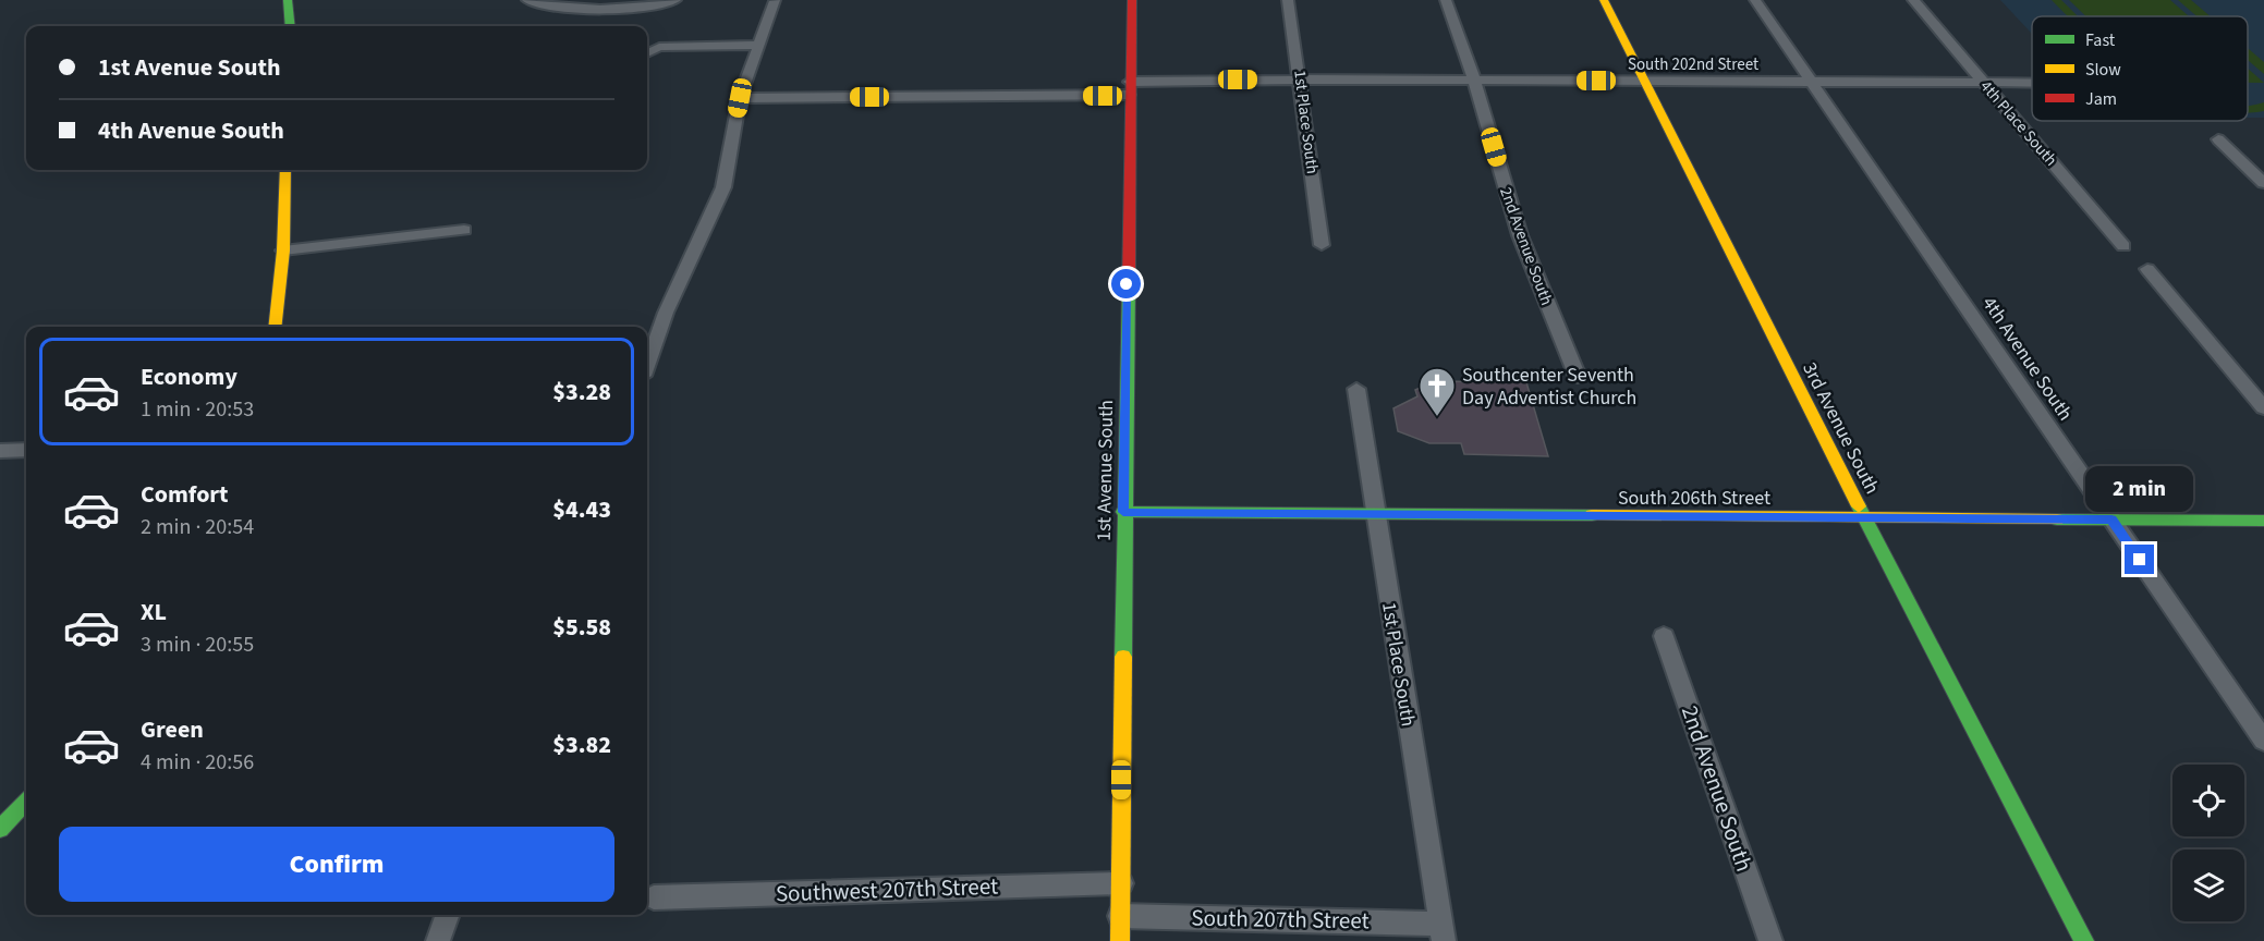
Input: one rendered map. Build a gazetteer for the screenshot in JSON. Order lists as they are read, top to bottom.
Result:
{
  "streets": {
    "street": [
      "South 202nd Street",
      "1st Place South",
      "4th Place South",
      "2nd Avenue South",
      "4th Avenue South",
      "3rd Avenue South",
      "1st Avenue South",
      "South 206th Street",
      "Southwest 207th Street",
      "South 207th Street"
    ]
  },
  "crossings": [
    ["South 202nd Street", "1st Place South"],
    ["South 202nd Street", "4th Place South"],
    ["South 202nd Street", "2nd Avenue South"],
    ["South 202nd Street", "4th Avenue South"],
    ["South 202nd Street", "3rd Avenue South"],
    ["South 202nd Street", "1st Avenue South"],
    ["1st Place South", "South 206th Street"],
    ["1st Place South", "South 207th Street"],
    ["4th Avenue South", "South 206th Street"],
    ["3rd Avenue South", "South 206th Street"],
    ["1st Avenue South", "South 206th Street"],
    ["1st Avenue South", "Southwest 207th Street"],
    ["1st Avenue South", "South 207th Street"]
  ],
  "places": {
    "church": ["Southcenter Seventh Day Adventist Church"]
  },
  "legend": ["Fast", "Slow", "Jam"],
  "page": {
    "banner": ["1st Avenue South", "4th Avenue South"],
    "list": [
      {
        "name": "Economy",
        "note": "1 min · 20:53",
        "value": "$3.28"
      },
      {
        "name": "Comfort",
        "note": "2 min · 20:54",
        "value": "$4.43"
      },
      {
        "name": "XL",
        "note": "3 min · 20:55",
        "value": "$5.58"
      },
      {
        "name": "Green",
        "note": "4 min · 20:56",
        "value": "$3.82"
      }
    ],
    "bubble": "2 min",
    "buttons": "Confirm"
  }
}
